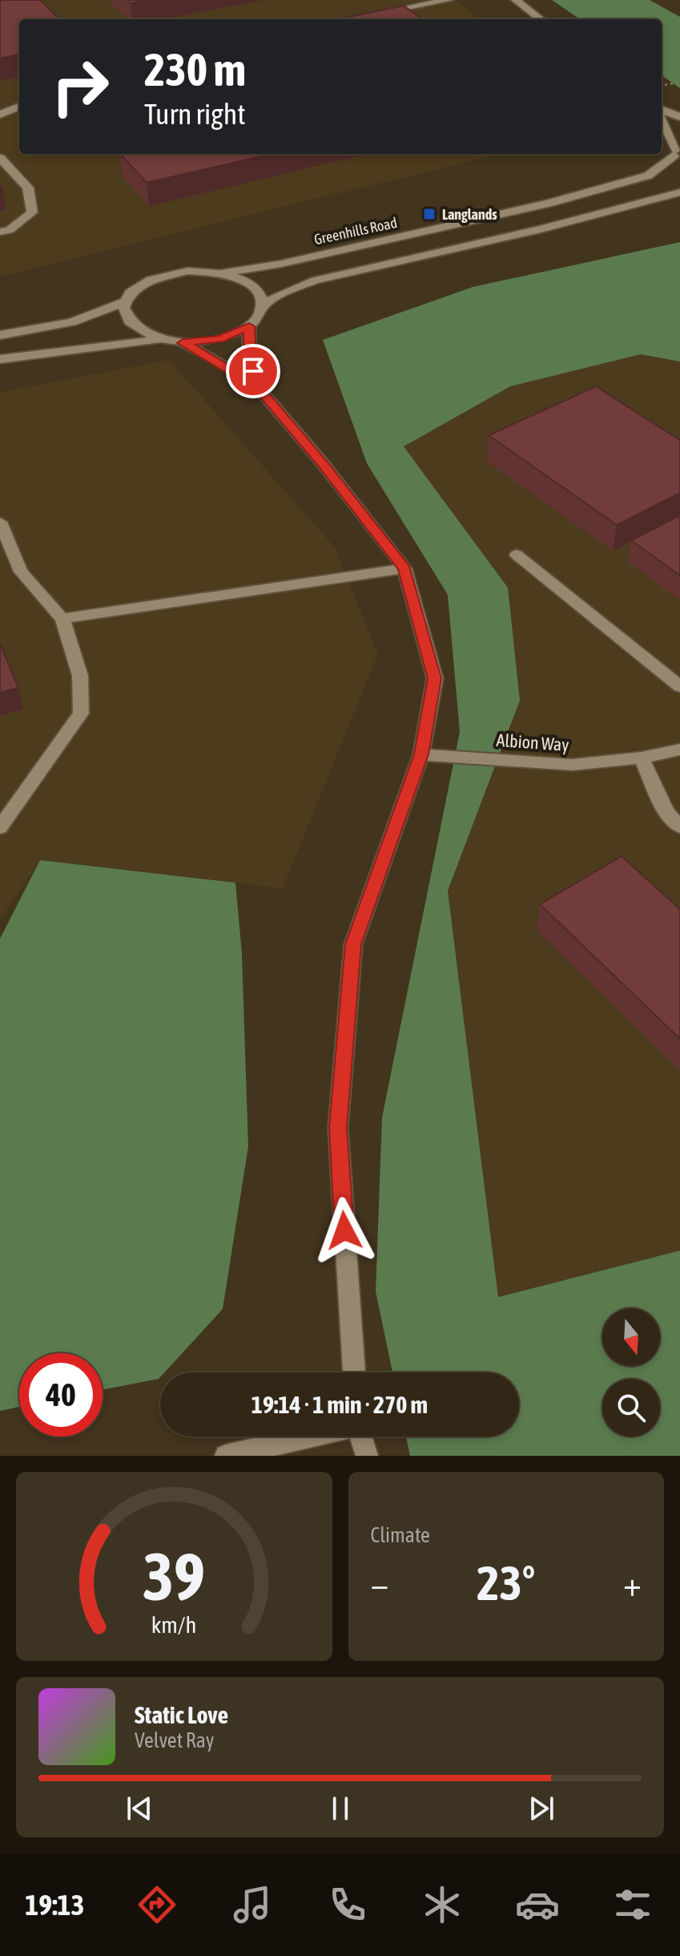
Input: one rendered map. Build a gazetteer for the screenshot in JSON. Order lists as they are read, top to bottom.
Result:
{
  "streets": {
    "street": ["Greenhills Road", "Albion Way"]
  },
  "places": {
    "transit": ["Langlands"]
  },
  "north": "bottom",
  "page": {
    "turn": ["230 m", "Turn right"],
    "limit": "40",
    "trip": "19:14 · 1 min · 270 m",
    "tile": "Climate",
    "heat": ["−", "23°", "+"],
    "song": ["Static Love", "Velvet Ray"],
    "tabs": "19:13",
    "gauge": ["39", "km/h"]
  }
}
